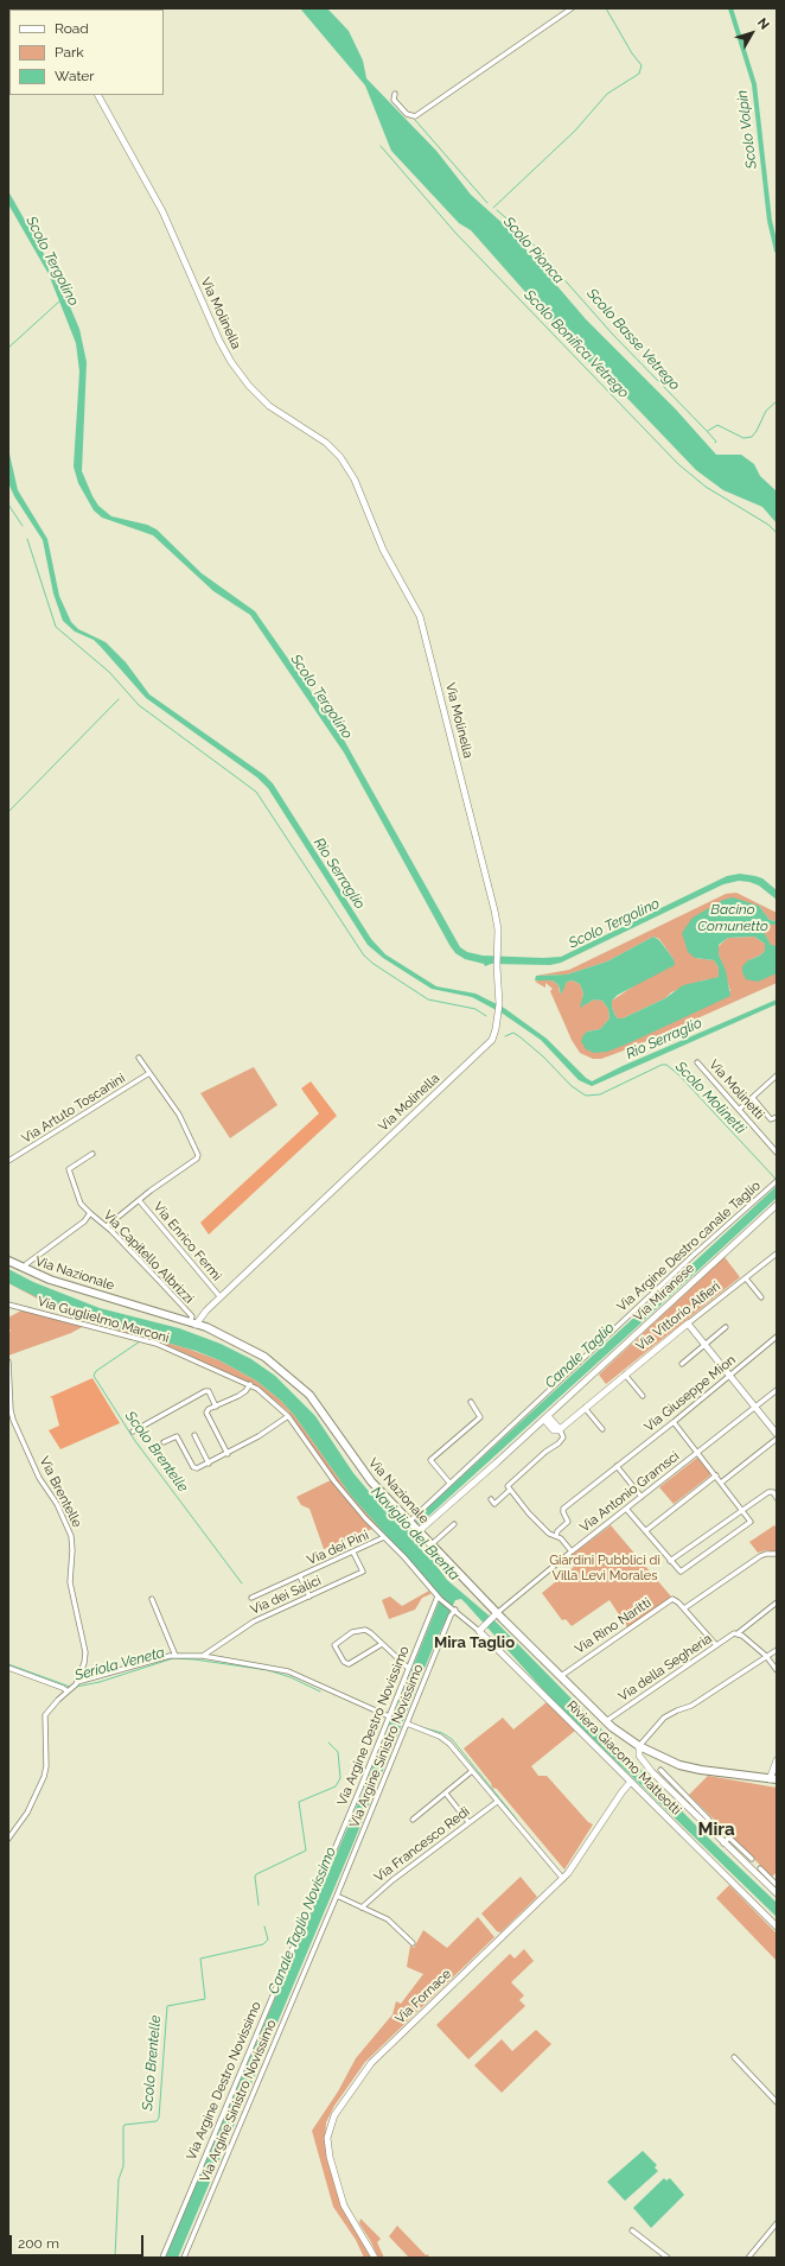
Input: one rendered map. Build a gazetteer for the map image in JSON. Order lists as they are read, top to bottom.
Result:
{
  "streets": {
    "main road": ["Via Nazionale"],
    "street": [
      "Via Molinella",
      "Via Molinetti",
      "Via Artuto Toscanini",
      "Via Enrico Fermi",
      "Via Argine Destro canale Taglio",
      "Via Capitello Albrizzi",
      "Via Miranese",
      "Via Vittorio Alfieri",
      "Via Guglielmo Marconi",
      "Via Giuseppe Mion",
      "Via Brentelle",
      "Via Antonio Gramsci",
      "Via dei Pini",
      "Via dei Salici",
      "Via Rino Naritti",
      "Via della Segheria",
      "Via Argine Destro Novissimo",
      "Via Argine Sinistro Novissimo",
      "Riviera Giacomo Matteotti",
      "Via Francesco Redi",
      "Via Fornace"
    ]
  },
  "crossings": [
    ["Via Molinella", "Via Enrico Fermi"],
    ["Via Molinella", "Via Capitello Albrizzi"],
    ["Via Molinella", "Via Nazionale"],
    ["Via Argine Destro canale Taglio", "Via Nazionale"],
    ["Via Capitello Albrizzi", "Via Nazionale"],
    ["Via Nazionale", "Via Miranese"],
    ["Via Nazionale", "Via Antonio Gramsci"],
    ["Via Nazionale", "Via Rino Naritti"],
    ["Via Nazionale", "Via della Segheria"],
    ["Via Guglielmo Marconi", "Via dei Pini"],
    ["Via Guglielmo Marconi", "Via Argine Destro Novissimo"],
    ["Via Guglielmo Marconi", "Via Argine Sinistro Novissimo"],
    ["Via Guglielmo Marconi", "Riviera Giacomo Matteotti"],
    ["Via dei Pini", "Via dei Salici"],
    ["Riviera Giacomo Matteotti", "Via Fornace"]
  ],
  "districts": ["Mira Taglio", "Mira"],
  "water": [
    "Scolo Volpin",
    "Scolo Pionca",
    "Scolo Tergolino",
    "Scolo Basse Vetrego",
    "Scolo Bonifica Vetrego",
    "Rio Serraglio",
    "Bacino Comunetto",
    "Scolo Molinetti",
    "Canale Taglio",
    "Scolo Brentelle",
    "Naviglio del Brenta",
    "Seriola Veneta",
    "Canale Taglio Novissimo"
  ],
  "parks": ["Giardini Pubblici di Villa Levi Morales"],
  "legend": ["Road", "Park", "Water"],
  "scale_bar": "200 m",
  "north": "top right"
}
